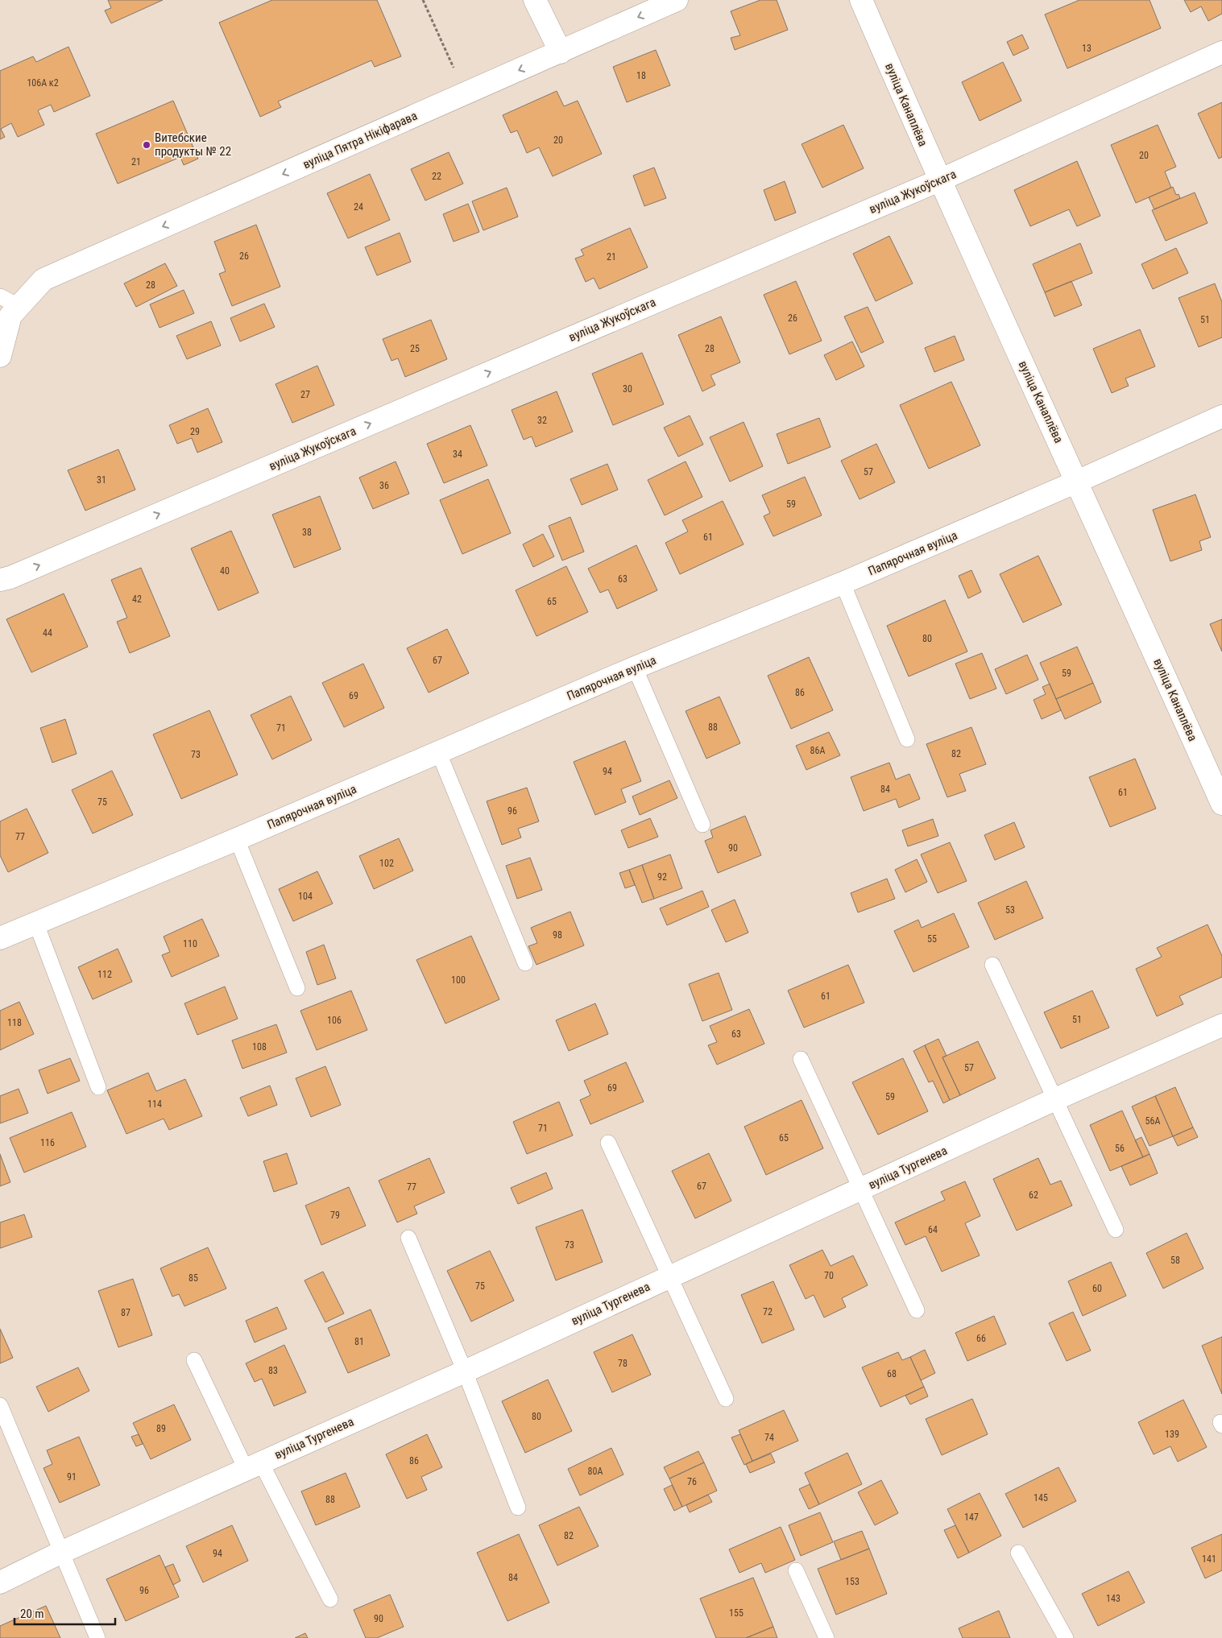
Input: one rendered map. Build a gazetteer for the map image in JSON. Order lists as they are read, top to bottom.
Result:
{
  "streets": {
    "street": [
      "вуліца Канаплёва",
      "вуліца Пятра Нікіфарава",
      "вуліца Жукоўскага",
      "Папярочная вуліца",
      "вуліца Тургенева"
    ]
  },
  "crossings": [
    ["вуліца Канаплёва", "вуліца Жукоўскага"],
    ["вуліца Канаплёва", "Папярочная вуліца"]
  ],
  "one_way": ["вуліца Пятра Нікіфарава", "вуліца Жукоўскага"],
  "places": ["Витебские продукты № 22"],
  "house_numbers": [
    "13",
    "18",
    "106А к2",
    "20",
    "20",
    "21",
    "22",
    "24",
    "26",
    "21",
    "28",
    "26",
    "51",
    "25",
    "28",
    "30",
    "27",
    "32",
    "29",
    "34",
    "57",
    "31",
    "36",
    "59",
    "38",
    "61",
    "40",
    "63",
    "42",
    "65",
    "44",
    "80",
    "67",
    "59",
    "86",
    "69",
    "88",
    "71",
    "86А",
    "82",
    "73",
    "94",
    "84",
    "61",
    "75",
    "96",
    "77",
    "90",
    "102",
    "92",
    "104",
    "53",
    "98",
    "55",
    "110",
    "112",
    "100",
    "61",
    "51",
    "106",
    "118",
    "63",
    "108",
    "57",
    "69",
    "59",
    "114",
    "56А",
    "71",
    "65",
    "116",
    "56",
    "67",
    "77",
    "62",
    "79",
    "64",
    "73",
    "58",
    "70",
    "85",
    "75",
    "60",
    "72",
    "87",
    "66",
    "81",
    "78",
    "83",
    "68",
    "80",
    "89",
    "139",
    "74",
    "86",
    "80А",
    "91",
    "76",
    "145",
    "88",
    "147",
    "82",
    "94",
    "141",
    "84",
    "153",
    "96",
    "143",
    "155",
    "90"
  ],
  "scale_bar": "20 m"
}
